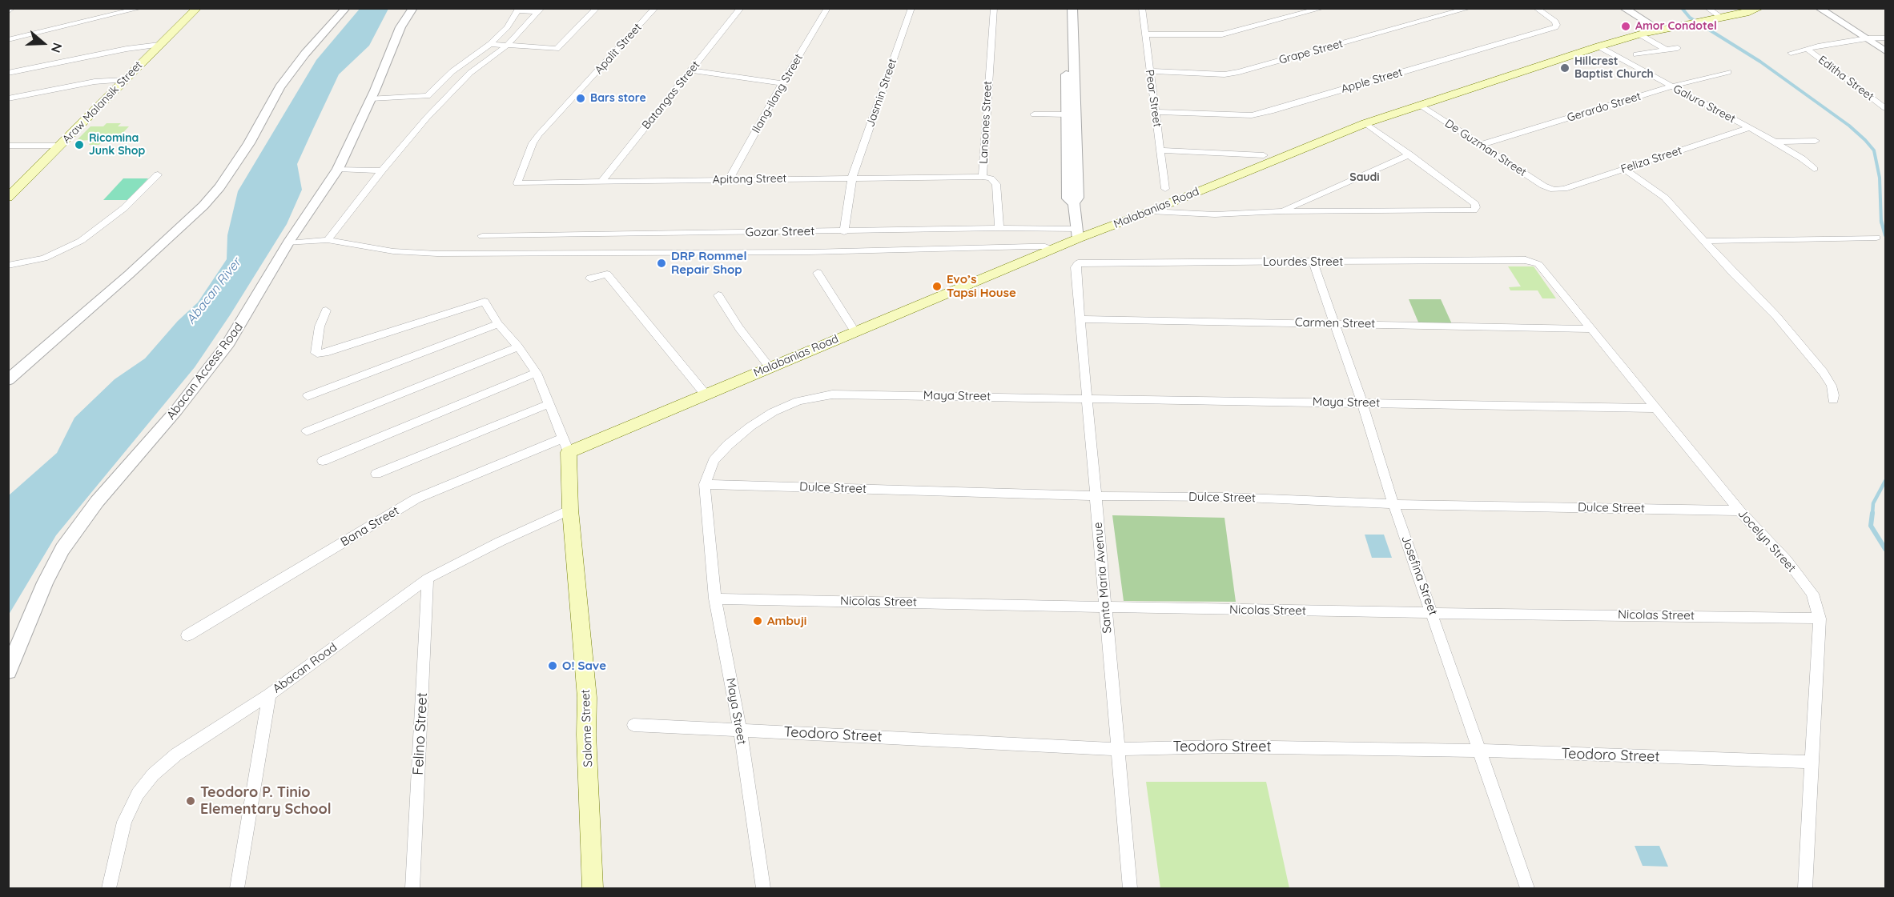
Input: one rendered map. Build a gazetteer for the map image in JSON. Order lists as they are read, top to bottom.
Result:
{
  "streets": {
    "main road": ["Araw Malansik Street", "Malabanias Road", "Salome Street"],
    "street": [
      "Apalit Street",
      "Grape Street",
      "Editha Street",
      "Apple Street",
      "Jasmin Street",
      "Ilang-ilang Street",
      "Batangas Street",
      "Pear Street",
      "Galura Street",
      "Gerardo Street",
      "Lansones Street",
      "De Guzman Street",
      "Feliza Street",
      "Apitong Street",
      "Gozar Street",
      "Lourdes Street",
      "Carmen Street",
      "Abacan Access Road",
      "Maya Street",
      "Dulce Street",
      "Bana Street",
      "Jocelyn Street",
      "Josefina Street",
      "Santa Maria Avenue",
      "Nicolas Street",
      "Abacan Road",
      "Felino Street",
      "Teodoro Street"
    ]
  },
  "crossings": [
    ["Apalit Street", "Apitong Street"],
    ["Grape Street", "Pear Street"],
    ["Apple Street", "Pear Street"],
    ["Jasmin Street", "Apitong Street"],
    ["Jasmin Street", "Gozar Street"],
    ["Ilang-ilang Street", "Apitong Street"],
    ["Batangas Street", "Apitong Street"],
    ["Galura Street", "Gerardo Street"],
    ["Galura Street", "Feliza Street"],
    ["Galura Street", "Malabanias Road"],
    ["Gerardo Street", "De Guzman Street"],
    ["Lansones Street", "Apitong Street"],
    ["Lansones Street", "Gozar Street"],
    ["De Guzman Street", "Feliza Street"],
    ["De Guzman Street", "Malabanias Road"],
    ["Malabanias Road", "Gozar Street"],
    ["Malabanias Road", "Bana Street"],
    ["Malabanias Road", "Salome Street"],
    ["Lourdes Street", "Jocelyn Street"],
    ["Lourdes Street", "Josefina Street"],
    ["Lourdes Street", "Santa Maria Avenue"],
    ["Carmen Street", "Jocelyn Street"],
    ["Carmen Street", "Josefina Street"],
    ["Carmen Street", "Santa Maria Avenue"],
    ["Maya Street", "Dulce Street"],
    ["Maya Street", "Jocelyn Street"],
    ["Maya Street", "Josefina Street"],
    ["Maya Street", "Santa Maria Avenue"],
    ["Maya Street", "Nicolas Street"],
    ["Maya Street", "Teodoro Street"],
    ["Dulce Street", "Jocelyn Street"],
    ["Dulce Street", "Josefina Street"],
    ["Dulce Street", "Santa Maria Avenue"],
    ["Bana Street", "Salome Street"],
    ["Jocelyn Street", "Nicolas Street"],
    ["Jocelyn Street", "Teodoro Street"],
    ["Josefina Street", "Nicolas Street"],
    ["Josefina Street", "Teodoro Street"],
    ["Santa Maria Avenue", "Nicolas Street"],
    ["Santa Maria Avenue", "Teodoro Street"],
    ["Abacan Road", "Salome Street"],
    ["Abacan Road", "Felino Street"]
  ],
  "districts": ["Saudi"],
  "water": ["Abacan River"],
  "places": [
    "Amor Condotel",
    "Hillcrest Baptist Church",
    "Bars store",
    "Ricomina Junk Shop",
    "DRP Rommel Repair Shop",
    "Evo’s Tapsi House",
    "Ambuji",
    "O! Save",
    "Teodoro P. Tinio Elementary School"
  ],
  "north": "right"
}
